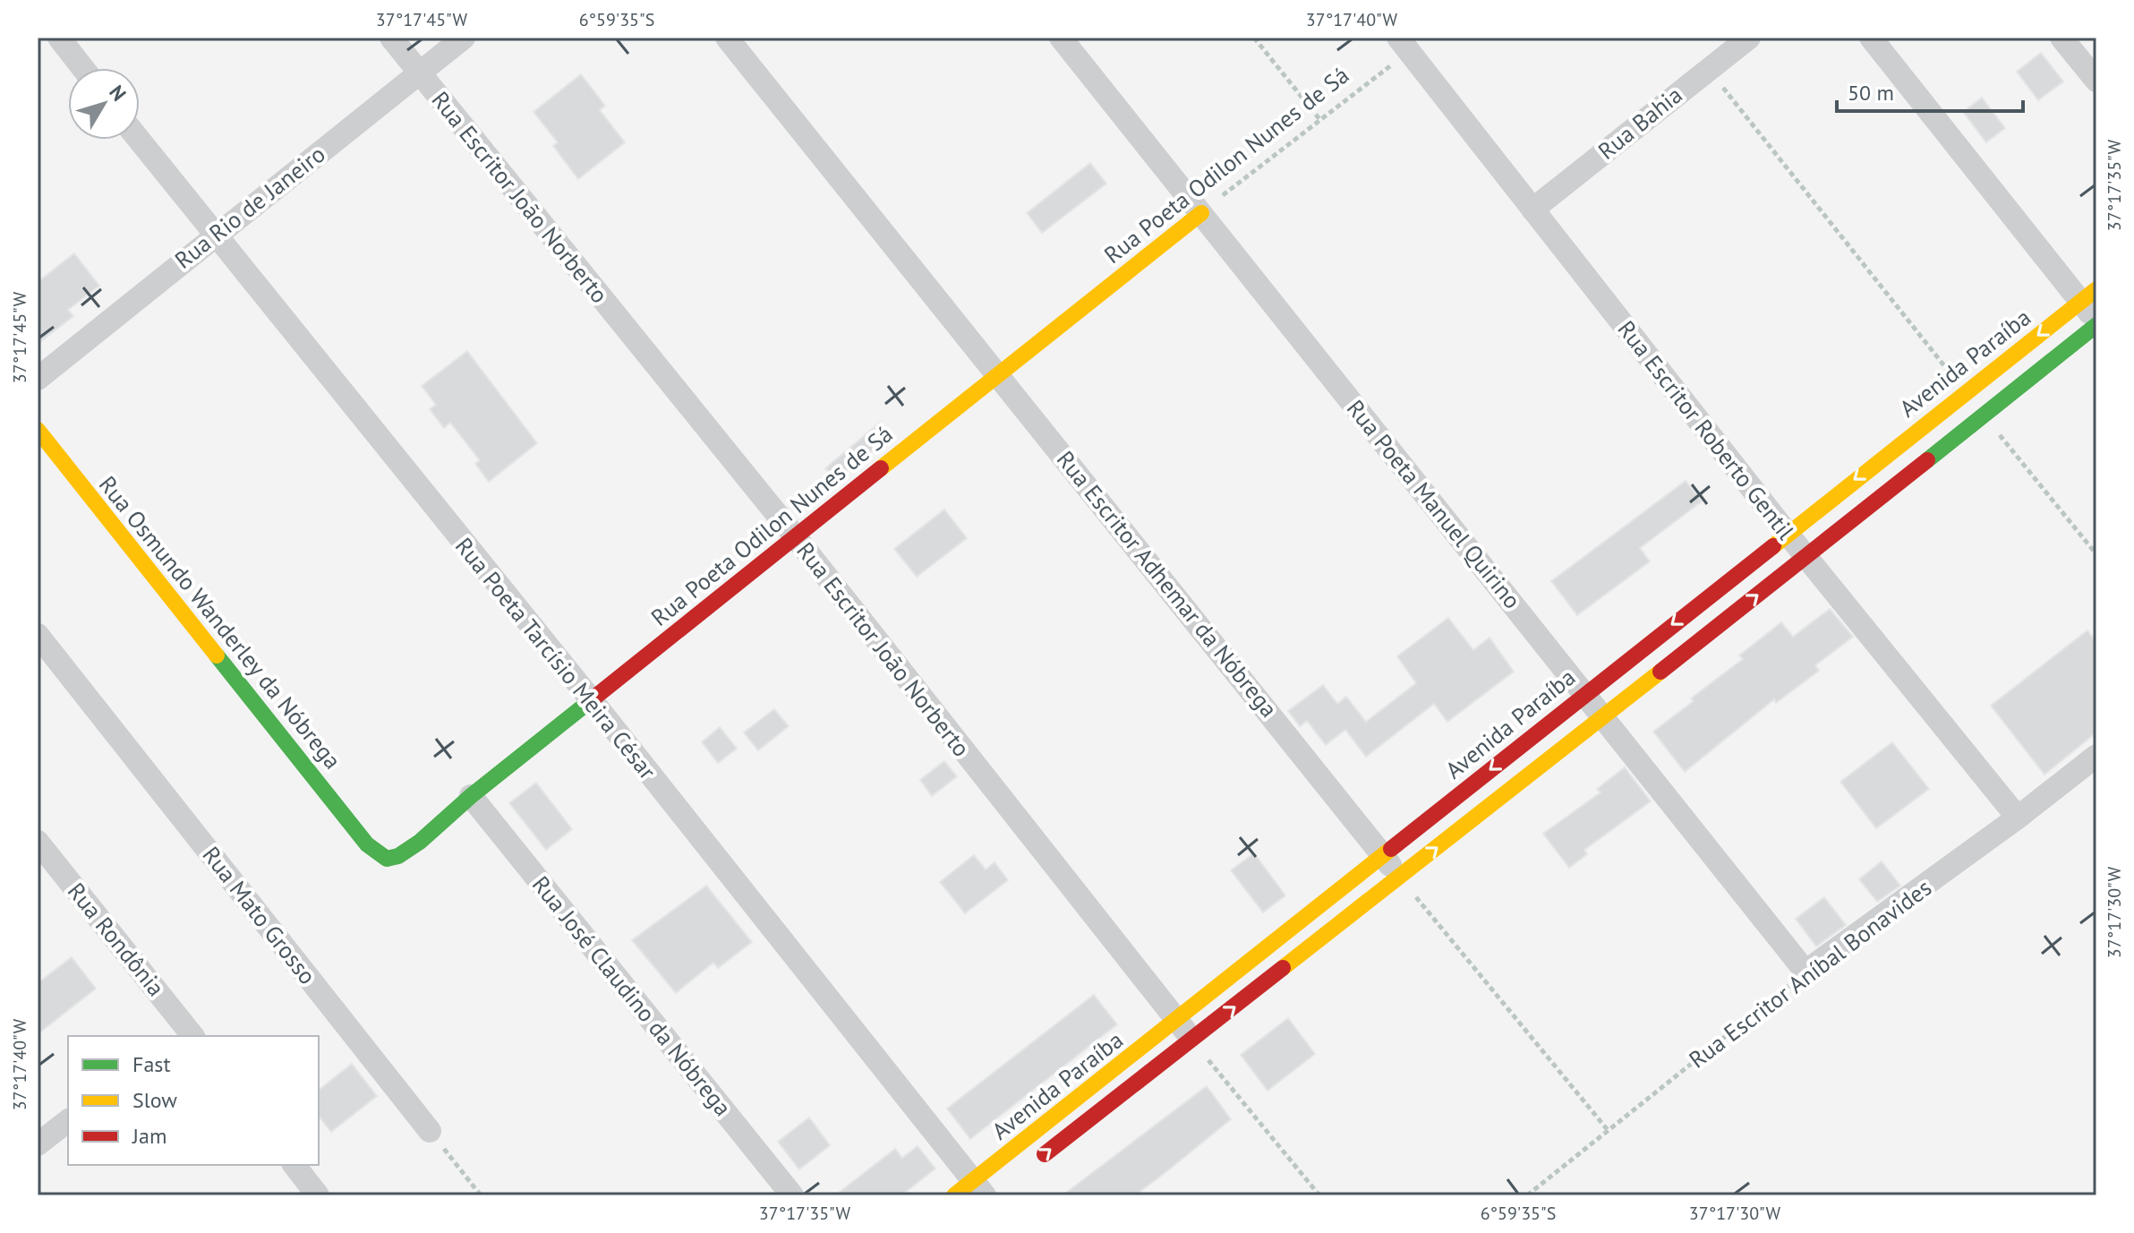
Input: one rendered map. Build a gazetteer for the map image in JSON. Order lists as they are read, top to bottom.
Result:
{
  "streets": {
    "street": [
      "Rua Bahia",
      "Rua Poeta Odilon Nunes de Sá",
      "Rua Escritor João Norberto",
      "Rua Rio de Janeiro",
      "Avenida Paraíba",
      "Rua Escritor Roberto Gentil",
      "Rua Poeta Manuel Quirino",
      "Rua Escritor Adhemar da Nóbrega",
      "Rua Osmundo Wanderley da Nóbrega",
      "Rua Poeta Tarcísio Meira César",
      "Rua Mato Grosso",
      "Rua Rondônia",
      "Rua Escritor Aníbal Bonavides",
      "Rua José Claudino da Nóbrega"
    ]
  },
  "crossings": [
    ["Rua Bahia", "Rua Escritor Roberto Gentil"],
    ["Rua Poeta Odilon Nunes de Sá", "Rua Escritor João Norberto"],
    ["Rua Poeta Odilon Nunes de Sá", "Rua Escritor Roberto Gentil"],
    ["Rua Poeta Odilon Nunes de Sá", "Rua Poeta Manuel Quirino"],
    ["Rua Poeta Odilon Nunes de Sá", "Rua Escritor Adhemar da Nóbrega"],
    ["Rua Poeta Odilon Nunes de Sá", "Rua Osmundo Wanderley da Nóbrega"],
    ["Rua Poeta Odilon Nunes de Sá", "Rua Poeta Tarcísio Meira César"],
    ["Rua Poeta Odilon Nunes de Sá", "Rua José Claudino da Nóbrega"],
    ["Rua Escritor João Norberto", "Rua Rio de Janeiro"],
    ["Rua Escritor João Norberto", "Avenida Paraíba"],
    ["Rua Rio de Janeiro", "Rua Poeta Tarcísio Meira César"],
    ["Avenida Paraíba", "Rua Escritor Roberto Gentil"],
    ["Avenida Paraíba", "Rua Poeta Manuel Quirino"],
    ["Avenida Paraíba", "Rua Escritor Adhemar da Nóbrega"],
    ["Avenida Paraíba", "Rua Poeta Tarcísio Meira César"],
    ["Rua Escritor Roberto Gentil", "Rua Escritor Aníbal Bonavides"],
    ["Rua Poeta Manuel Quirino", "Rua Escritor Aníbal Bonavides"]
  ],
  "legend": ["Fast", "Slow", "Jam"],
  "scale_bar": "50 m",
  "north": "top right",
  "coordinates": [
    "37°17'45\"W",
    "6°59'35\"S",
    "37°17'40\"W",
    "37°17'35\"W",
    "37°17'30\"W"
  ]
}
